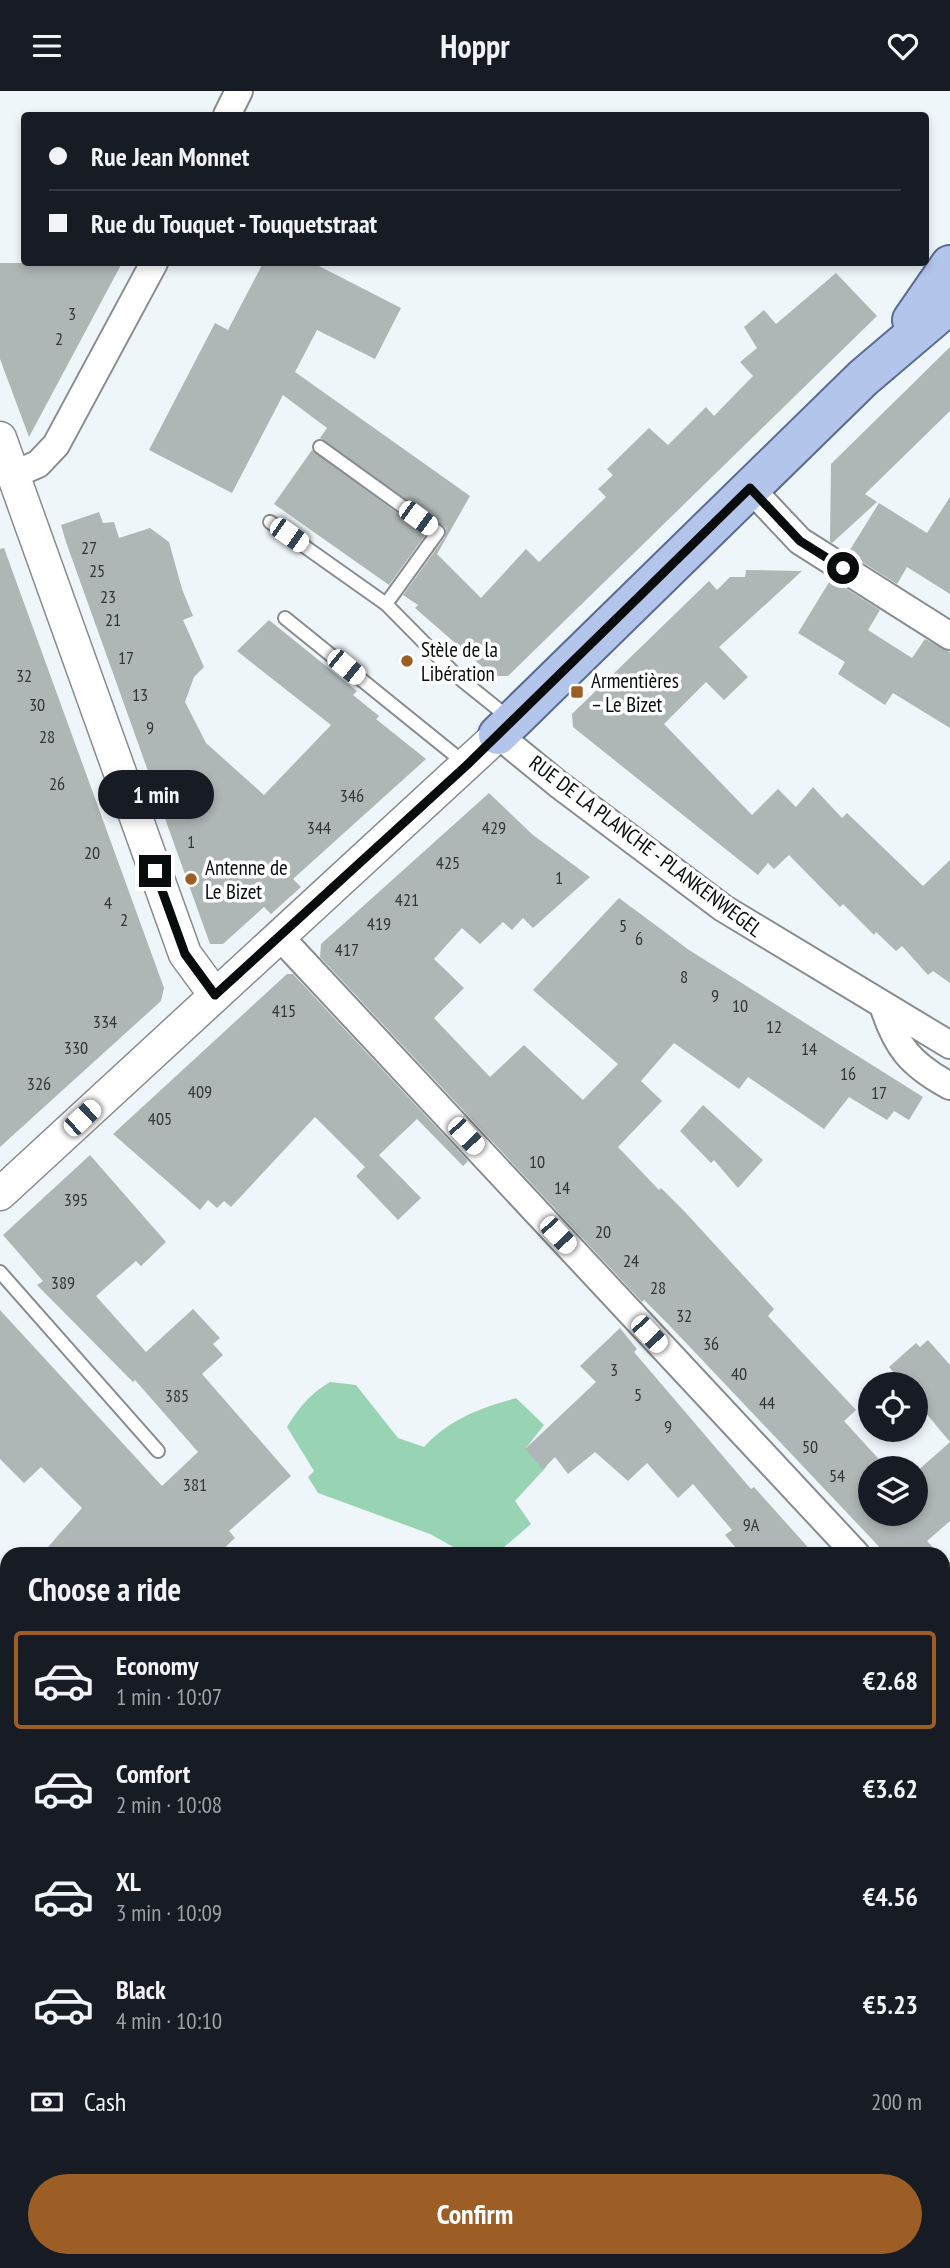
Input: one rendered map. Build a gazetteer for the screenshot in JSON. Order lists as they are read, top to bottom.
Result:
{
  "streets": {
    "street": ["RUE DE LA PLANCHE - PLANKENWEGEL"]
  },
  "places": {
    "other": ["Stèle de la Libération", "Antenne de Le Bizet"],
    "transit": ["Armentières – Le Bizet"]
  },
  "house_numbers": [
    "3",
    "2",
    "27",
    "25",
    "23",
    "21",
    "17",
    "32",
    "13",
    "30",
    "9",
    "28",
    "26",
    "346",
    "344",
    "429",
    "1",
    "20",
    "425",
    "1",
    "421",
    "4",
    "2",
    "419",
    "5",
    "6",
    "417",
    "8",
    "9",
    "10",
    "415",
    "334",
    "12",
    "330",
    "14",
    "16",
    "326",
    "409",
    "17",
    "405",
    "10",
    "14",
    "395",
    "20",
    "24",
    "389",
    "28",
    "32",
    "36",
    "3",
    "40",
    "5",
    "385",
    "44",
    "9",
    "50",
    "54",
    "381",
    "9A"
  ],
  "page": {
    "header": "Hoppr",
    "banner": ["Rue Jean Monnet", "Rue du Touquet - Touquetstraat"],
    "bubble": "1 min",
    "heading": "Choose a ride",
    "list": [
      {
        "name": "Economy",
        "note": "1 min · 10:07",
        "value": "€2.68"
      },
      {
        "name": "Comfort",
        "note": "2 min · 10:08",
        "value": "€3.62"
      },
      {
        "name": "XL",
        "note": "3 min · 10:09",
        "value": "€4.56"
      },
      {
        "name": "Black",
        "note": "4 min · 10:10",
        "value": "€5.23"
      }
    ],
    "pay": ["Cash", "200 m"],
    "buttons": "Confirm"
  }
}
